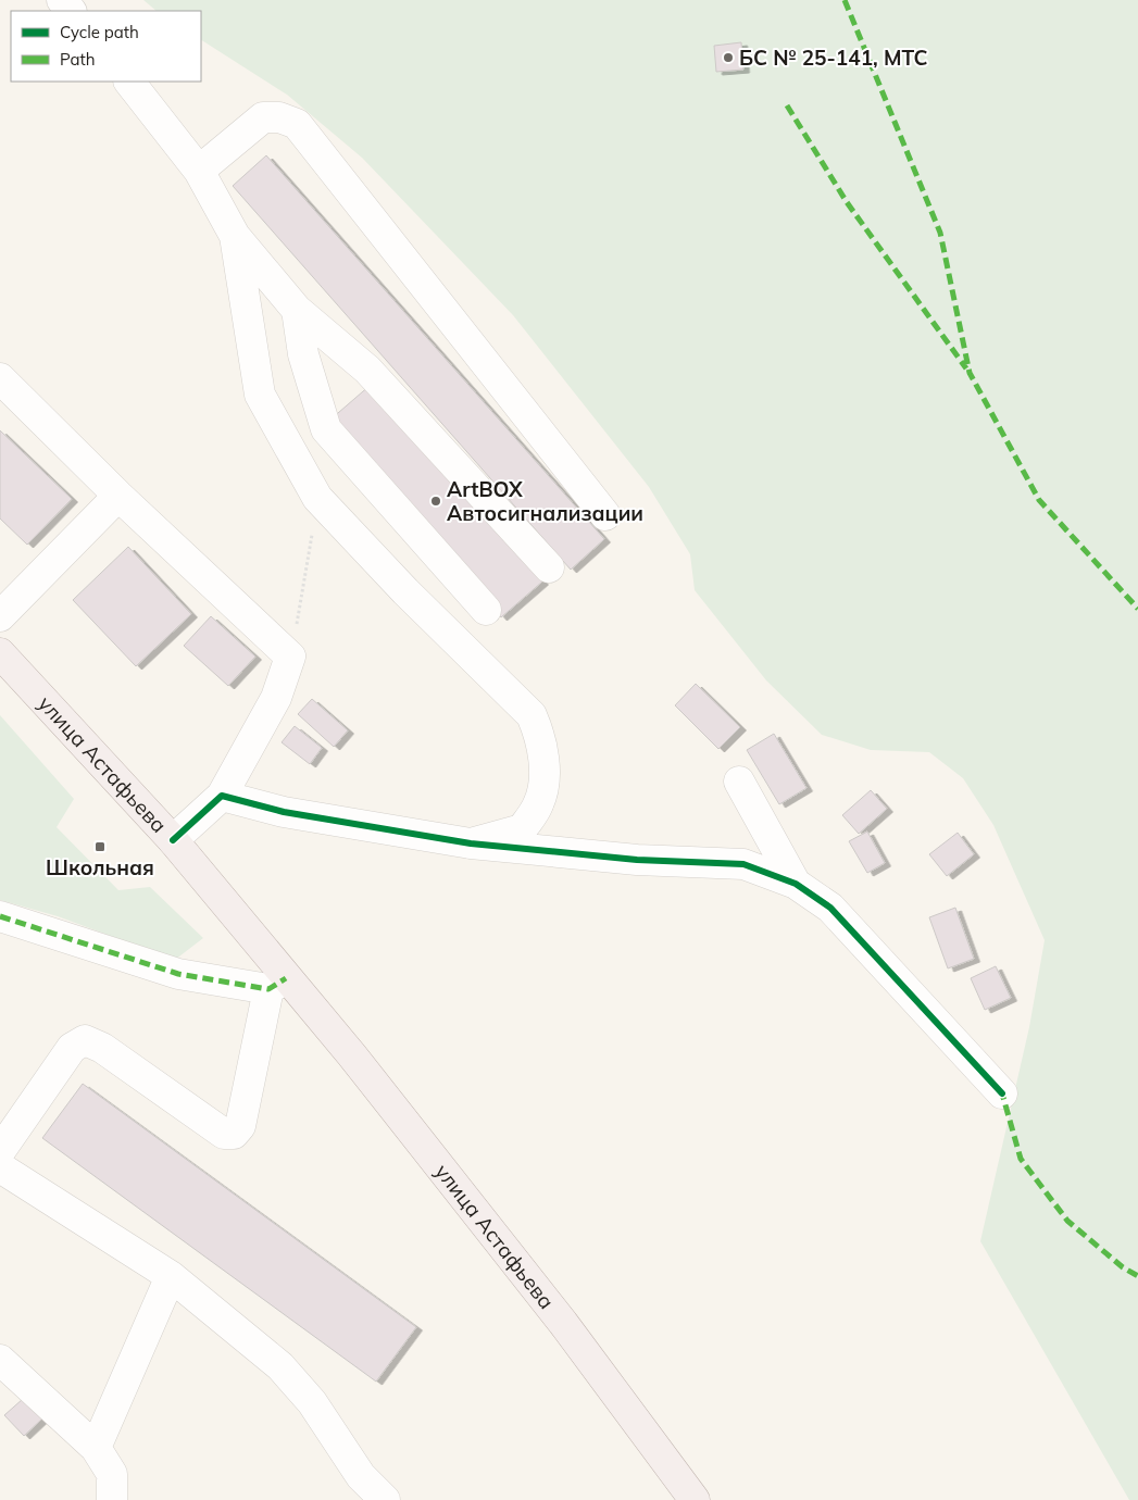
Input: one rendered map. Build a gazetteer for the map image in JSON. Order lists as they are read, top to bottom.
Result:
{
  "streets": {
    "main road": ["улица Астафьева"]
  },
  "places": {
    "other": ["БС № 25-141, МТС", "ArtBOX Автосигнализации"],
    "transit": ["Школьная"]
  },
  "legend": ["Cycle path", "Path"]
}
